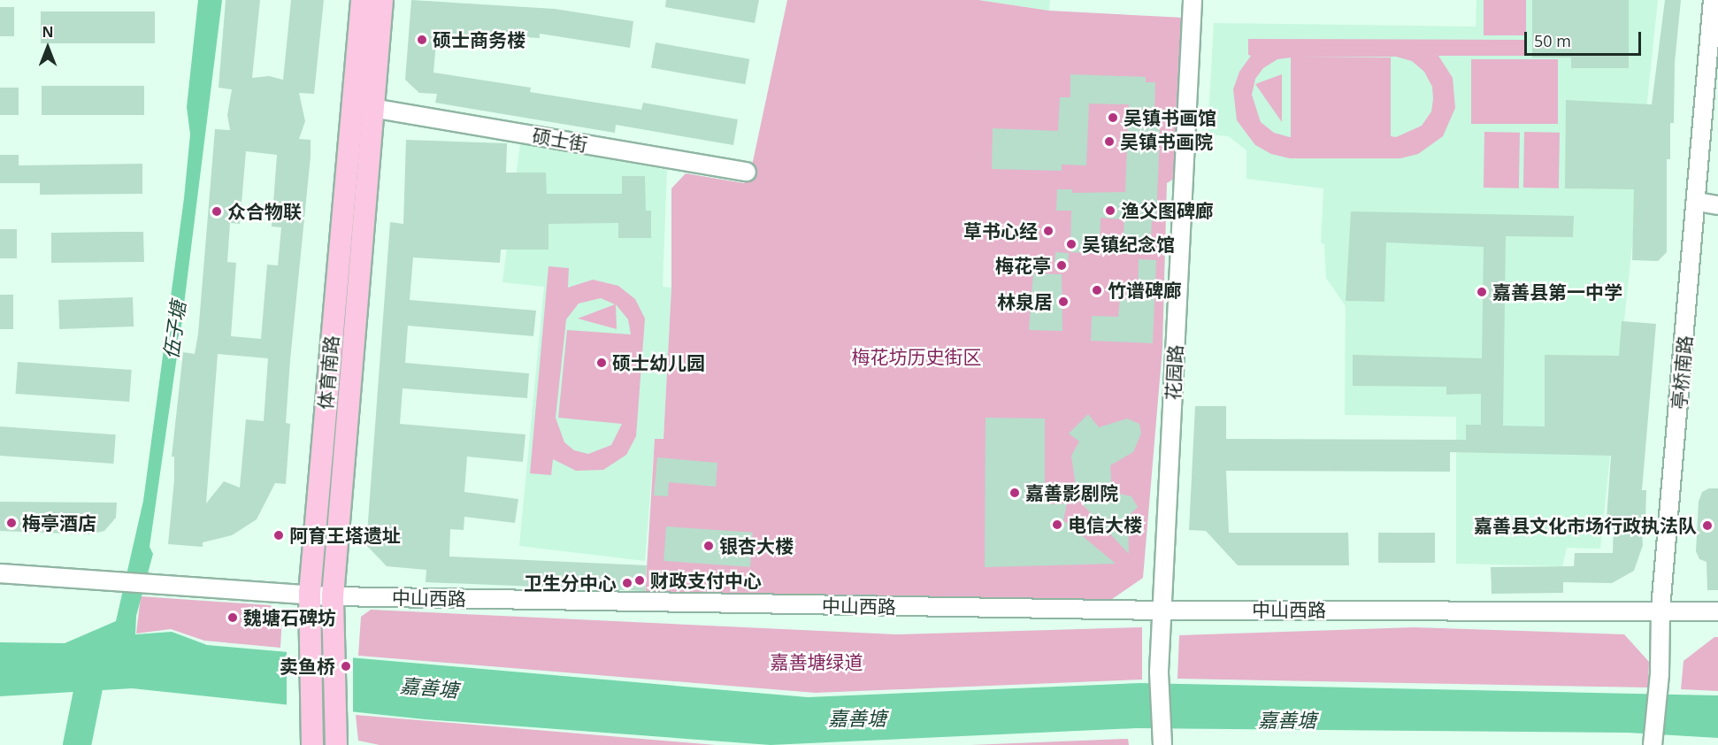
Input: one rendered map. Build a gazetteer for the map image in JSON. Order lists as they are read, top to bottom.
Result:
{
  "streets": {
    "main road": ["体育南路"],
    "street": [
      "硕士街",
      "花园路",
      "亭桥南路",
      "中山西路"
    ]
  },
  "crossings": [
    ["硕士街", "体育南路"],
    ["体育南路", "中山西路"],
    ["花园路", "中山西路"],
    ["亭桥南路", "中山西路"]
  ],
  "water": ["伍子塘", "嘉善塘"],
  "parks": ["梅花坊历史街区", "嘉善塘绿道"],
  "places": [
    "硕士商务楼",
    "吴镇书画馆",
    "吴镇书画院",
    "渔父图碑廊",
    "众合物联",
    "草书心经",
    "吴镇纪念馆",
    "梅花亭",
    "竹谱碑廊",
    "嘉善县第一中学",
    "林泉居",
    "硕士幼儿园",
    "嘉善影剧院",
    "梅亭酒店",
    "电信大楼",
    "嘉善县文化市场行政执法队",
    "阿育王塔遗址",
    "银杏大楼",
    "财政支付中心",
    "卫生分中心",
    "魏塘石碑坊",
    "卖鱼桥"
  ],
  "scale_bar": "50 m",
  "north": "top"
}
